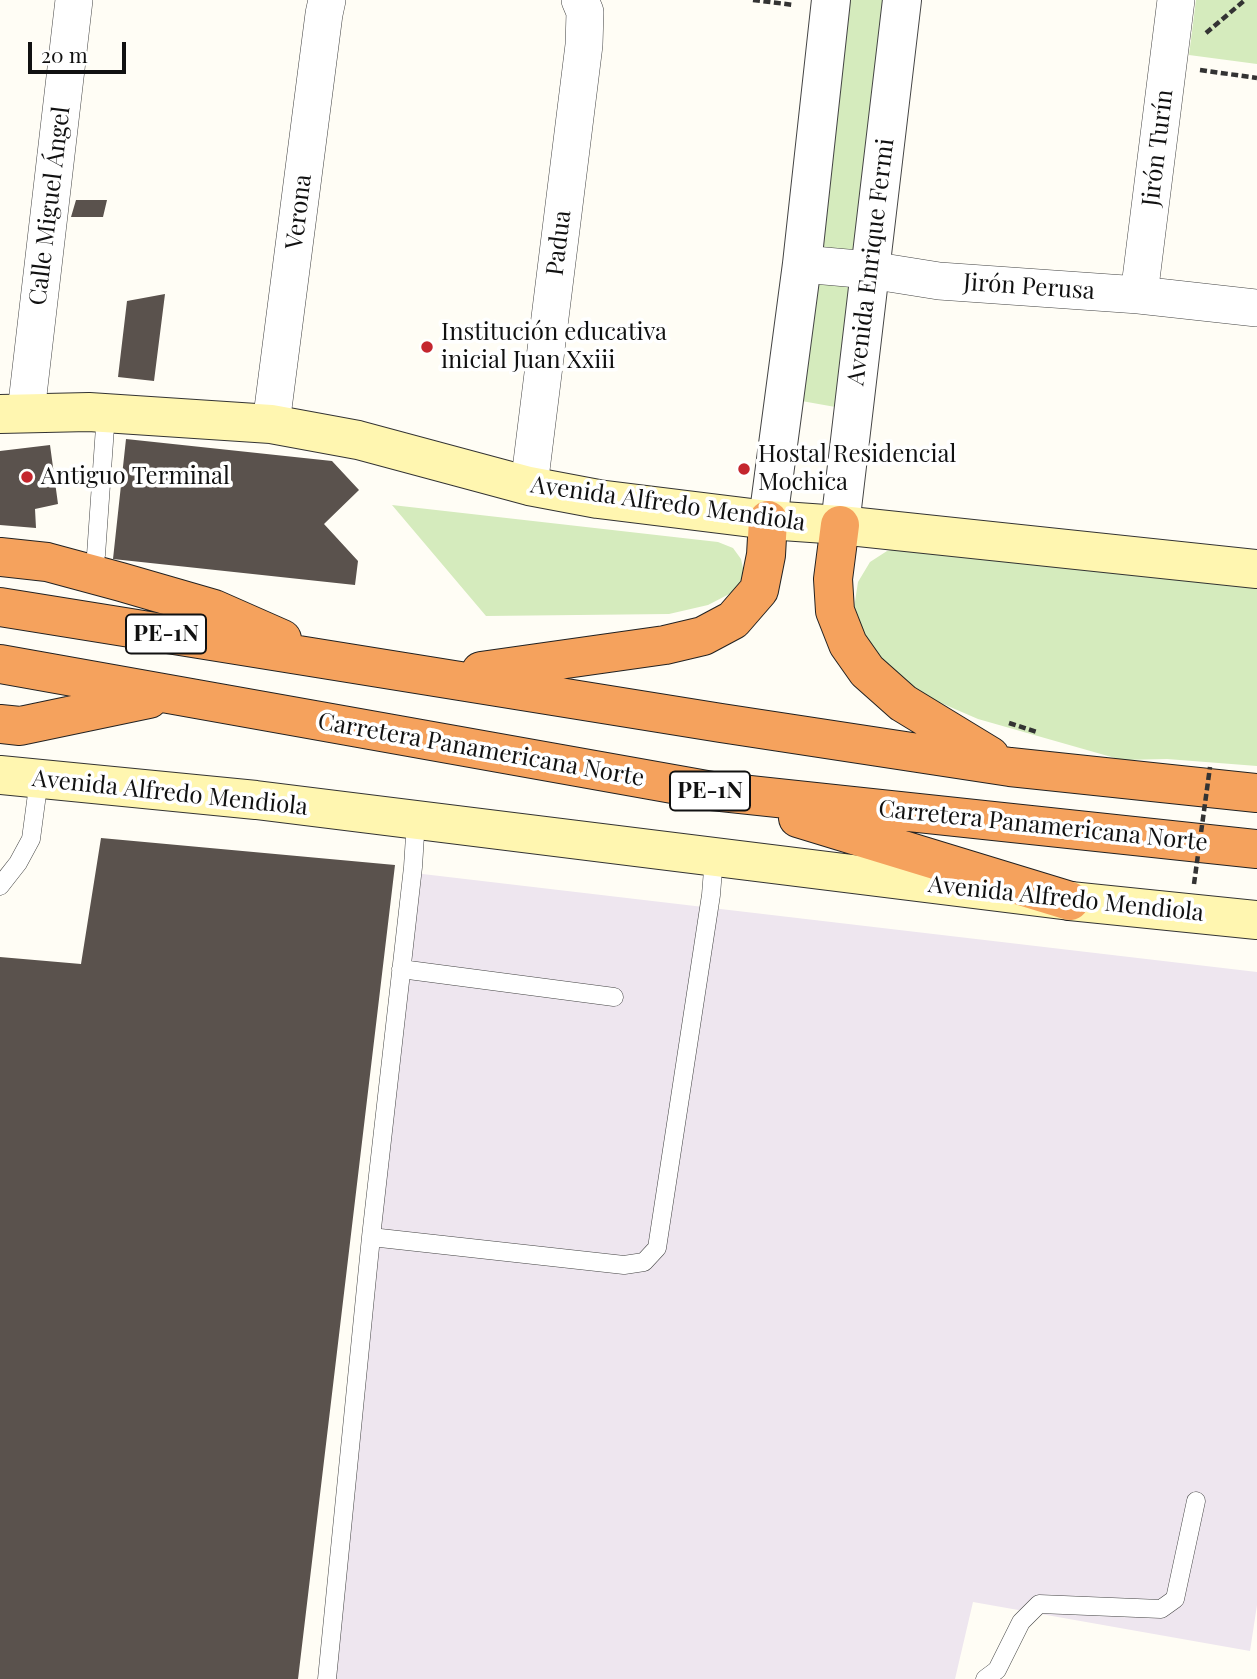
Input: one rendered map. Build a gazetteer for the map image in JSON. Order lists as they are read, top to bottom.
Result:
{
  "streets": {
    "highway": ["PE-1N", "Carretera Panamericana Norte"],
    "main road": ["Avenida Alfredo Mendiola"],
    "street": [
      "Jirón Turín",
      "Calle Miguel Ángel",
      "Verona",
      "Padua",
      "Avenida Enrique Fermi",
      "Jirón Perusa"
    ]
  },
  "crossings": [
    ["Jirón Turín", "Jirón Perusa"],
    ["Calle Miguel Ángel", "Avenida Alfredo Mendiola"],
    ["Verona", "Avenida Alfredo Mendiola"],
    ["Padua", "Avenida Alfredo Mendiola"],
    ["Avenida Enrique Fermi", "Jirón Perusa"],
    ["Avenida Enrique Fermi", "Avenida Alfredo Mendiola"]
  ],
  "places": ["Institución educativa inicial Juan Xxiii", "Hostal Residencial Mochica", "Antiguo Terminal"],
  "scale_bar": "20 m"
}
